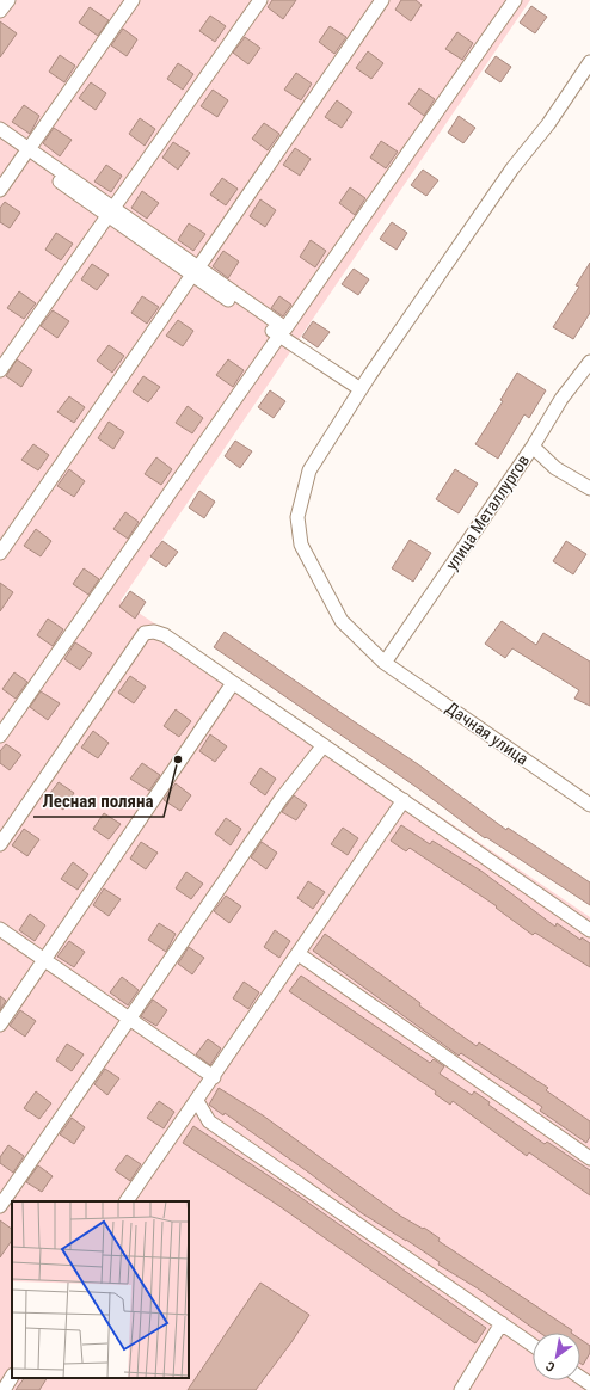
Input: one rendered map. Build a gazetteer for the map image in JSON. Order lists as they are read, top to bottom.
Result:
{
  "streets": {
    "street": ["улица Металлургов", "Дачная улица"]
  },
  "crossings": [
    ["улица Металлургов", "Дачная улица"]
  ],
  "places": ["Лесная поляна"],
  "north": "bottom left"
}
